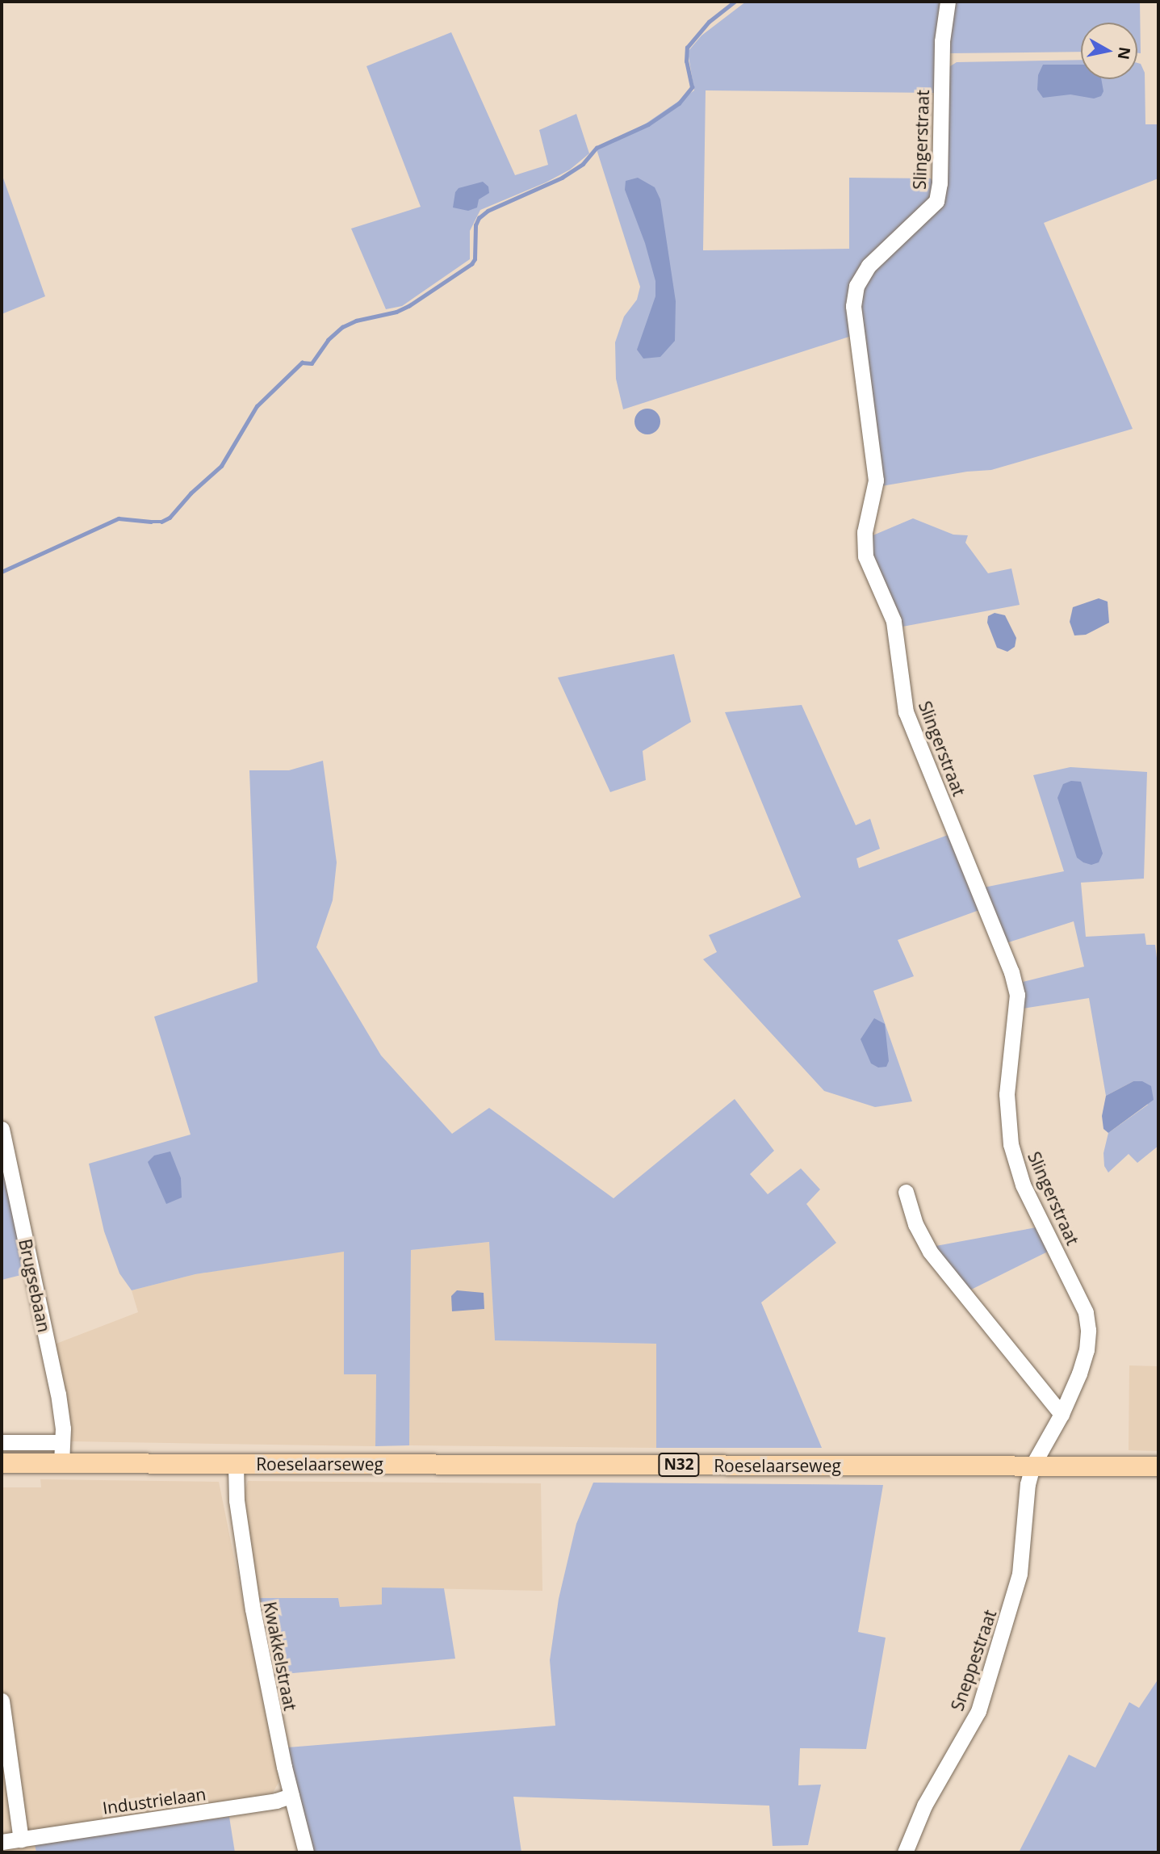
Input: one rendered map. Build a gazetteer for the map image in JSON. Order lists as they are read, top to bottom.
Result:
{
  "streets": {
    "main road": ["Roeselaarseweg", "N32"],
    "street": [
      "Slingerstraat",
      "Brugsebaan",
      "Kwakkelstraat",
      "Sneppestraat",
      "Industrielaan"
    ]
  },
  "crossings": [
    ["Slingerstraat", "Roeselaarseweg"],
    ["Slingerstraat", "Sneppestraat"],
    ["Brugsebaan", "Roeselaarseweg"],
    ["Brugsebaan", "N32"],
    ["Roeselaarseweg", "N32"],
    ["Roeselaarseweg", "Kwakkelstraat"],
    ["Roeselaarseweg", "Sneppestraat"],
    ["Kwakkelstraat", "Industrielaan"]
  ],
  "north": "right"
}
